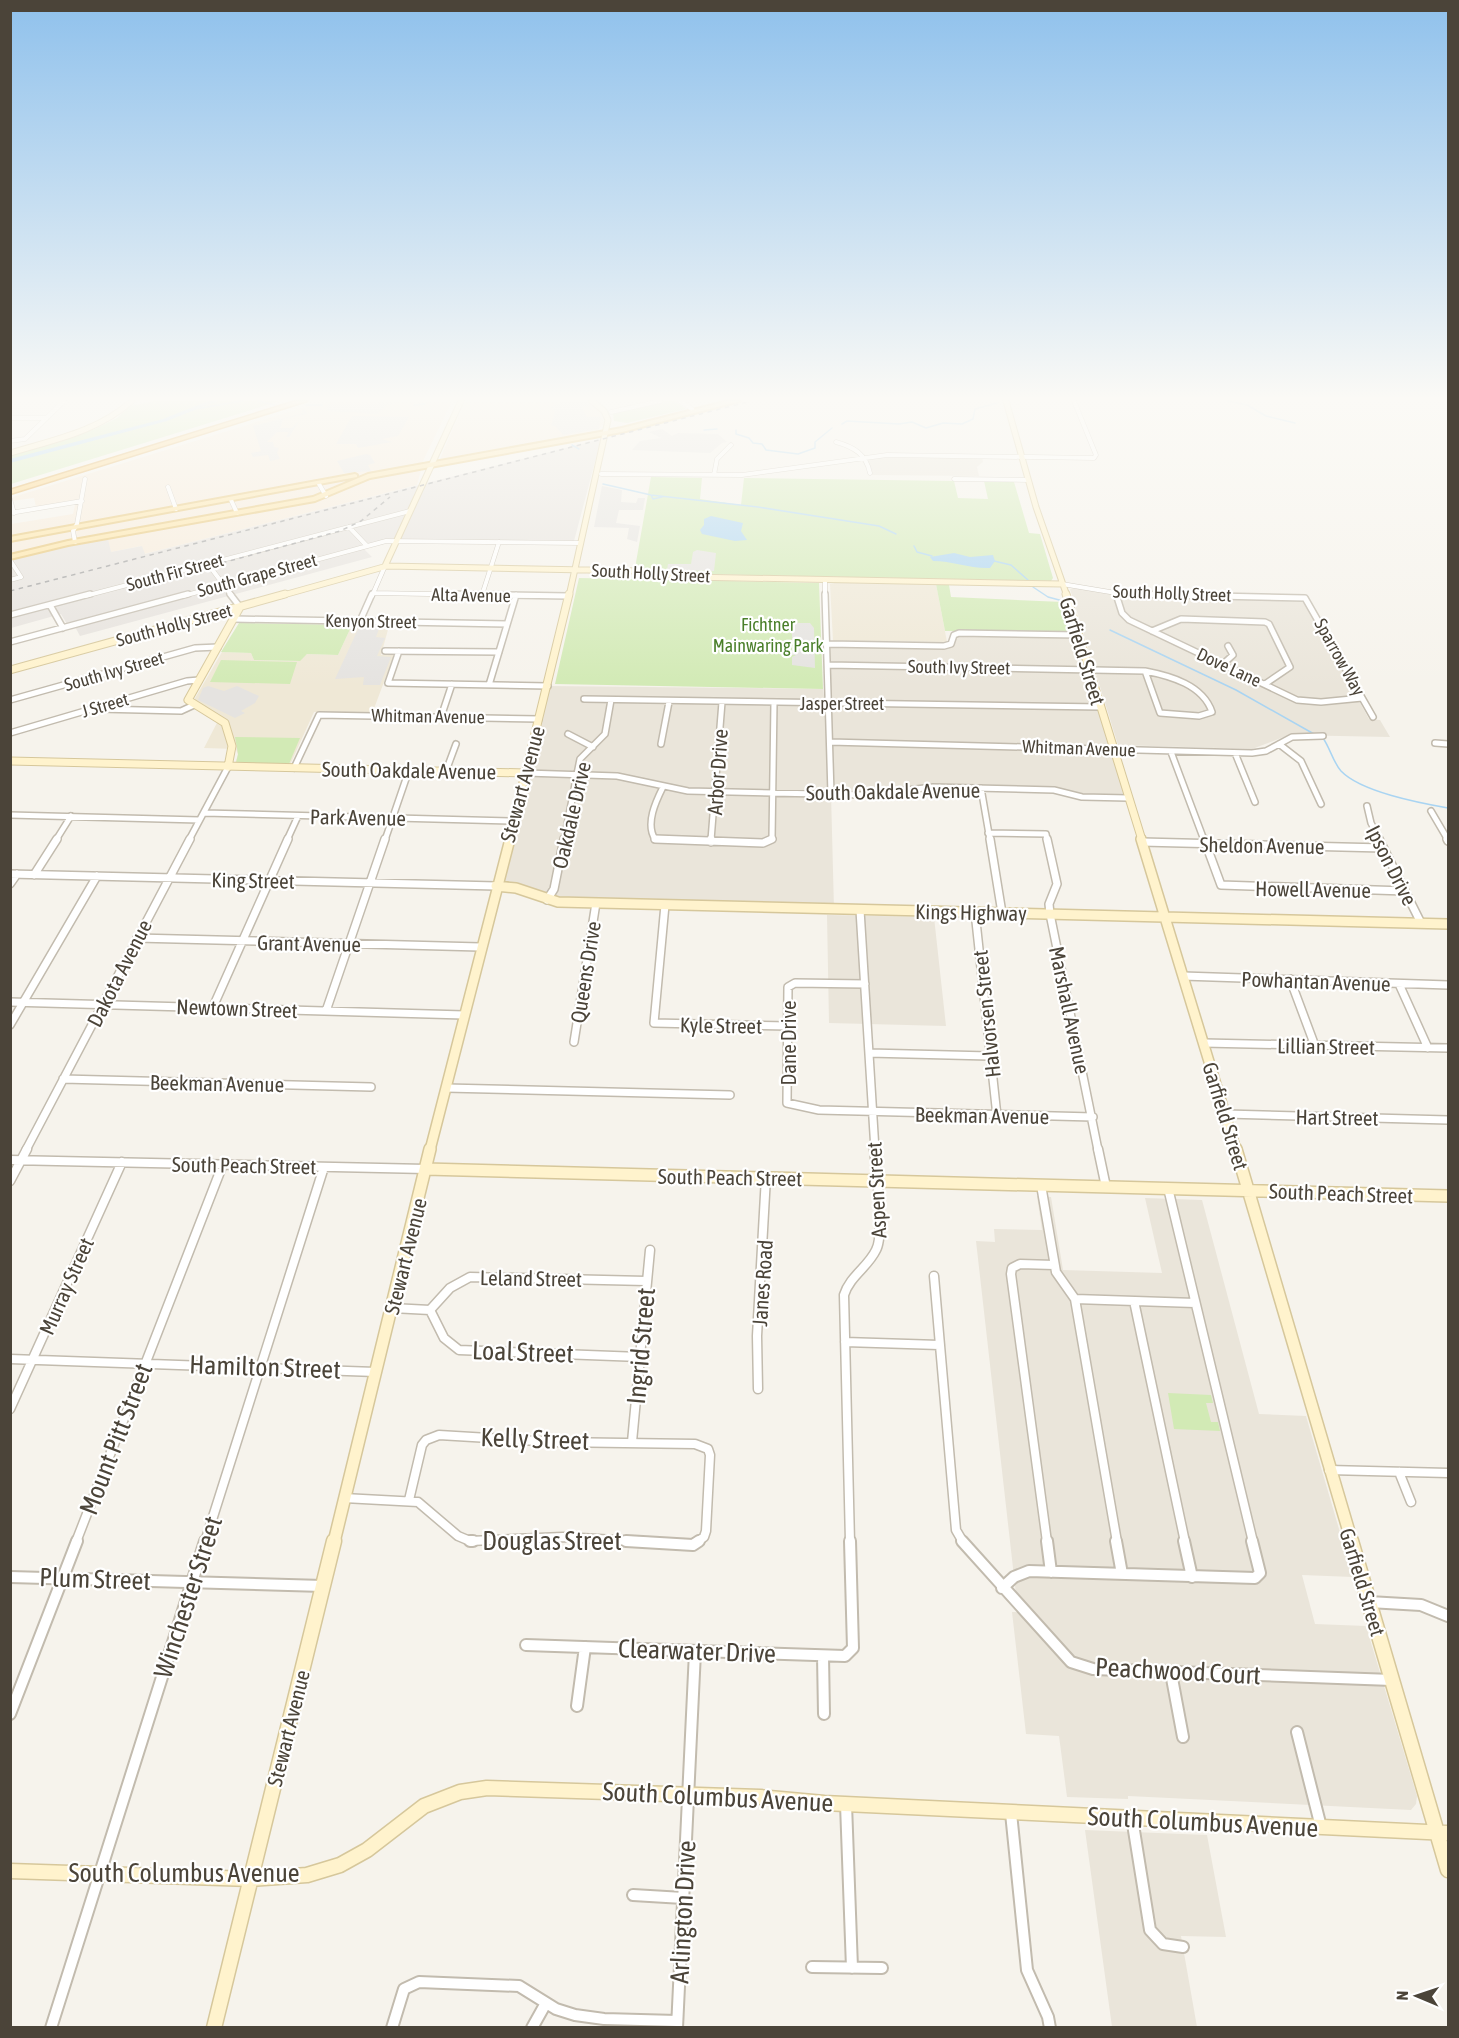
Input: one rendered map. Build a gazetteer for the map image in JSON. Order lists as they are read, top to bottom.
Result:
{
  "streets": {
    "main road": [
      "South Holly Street",
      "Garfield Street",
      "South Oakdale Avenue",
      "Stewart Avenue",
      "Kings Highway",
      "South Peach Street",
      "South Columbus Avenue"
    ],
    "street": [
      "South Fir Street",
      "South Grape Street",
      "Alta Avenue",
      "Kenyon Street",
      "Sparrow Way",
      "South Ivy Street",
      "Dove Lane",
      "Jasper Street",
      "J Street",
      "Whitman Avenue",
      "Arbor Drive",
      "Oakdale Drive",
      "Park Avenue",
      "Sheldon Avenue",
      "Ipson Drive",
      "King Street",
      "Howell Avenue",
      "Grant Avenue",
      "Queens Drive",
      "Dakota Avenue",
      "Powhantan Avenue",
      "Newtown Street",
      "Marshall Avenue",
      "Halvorsen Street",
      "Kyle Street",
      "Dane Drive",
      "Lillian Street",
      "Beekman Avenue",
      "Hart Street",
      "Aspen Street",
      "Leland Street",
      "Janes Road",
      "Murray Street",
      "Ingrid Street",
      "Loal Street",
      "Hamilton Street",
      "Mount Pitt Street",
      "Kelly Street",
      "Douglas Street",
      "Plum Street",
      "Winchester Street",
      "Clearwater Drive",
      "Peachwood Court",
      "Arlington Drive"
    ]
  },
  "crossings": [
    ["South Holly Street", "Garfield Street"],
    ["South Holly Street", "Sparrow Way"],
    ["South Holly Street", "Dove Lane"],
    ["South Holly Street", "Stewart Avenue"],
    ["South Grape Street", "Stewart Avenue"],
    ["Alta Avenue", "Stewart Avenue"],
    ["Garfield Street", "South Ivy Street"],
    ["Garfield Street", "Jasper Street"],
    ["Garfield Street", "Whitman Avenue"],
    ["Garfield Street", "South Oakdale Avenue"],
    ["Garfield Street", "Sheldon Avenue"],
    ["Garfield Street", "Kings Highway"],
    ["Garfield Street", "Powhantan Avenue"],
    ["Garfield Street", "Lillian Street"],
    ["Garfield Street", "Hart Street"],
    ["Garfield Street", "South Peach Street"],
    ["Garfield Street", "Peachwood Court"],
    ["Garfield Street", "South Columbus Avenue"],
    ["Sparrow Way", "Dove Lane"],
    ["Jasper Street", "Arbor Drive"],
    ["Jasper Street", "Oakdale Drive"],
    ["Whitman Avenue", "South Oakdale Avenue"],
    ["Whitman Avenue", "Stewart Avenue"],
    ["South Oakdale Avenue", "Arbor Drive"],
    ["South Oakdale Avenue", "Stewart Avenue"],
    ["South Oakdale Avenue", "Oakdale Drive"],
    ["South Oakdale Avenue", "Dakota Avenue"],
    ["Stewart Avenue", "Park Avenue"],
    ["Stewart Avenue", "King Street"],
    ["Stewart Avenue", "Kings Highway"],
    ["Stewart Avenue", "Grant Avenue"],
    ["Stewart Avenue", "Newtown Street"],
    ["Stewart Avenue", "South Peach Street"],
    ["Stewart Avenue", "Hamilton Street"],
    ["Stewart Avenue", "Douglas Street"],
    ["Stewart Avenue", "Plum Street"],
    ["Stewart Avenue", "South Columbus Avenue"],
    ["Oakdale Drive", "Kings Highway"],
    ["Park Avenue", "Dakota Avenue"],
    ["Sheldon Avenue", "Ipson Drive"],
    ["Sheldon Avenue", "Howell Avenue"],
    ["Ipson Drive", "Howell Avenue"],
    ["Ipson Drive", "Kings Highway"],
    ["King Street", "Kings Highway"],
    ["King Street", "Dakota Avenue"],
    ["Kings Highway", "Queens Drive"],
    ["Kings Highway", "Marshall Avenue"],
    ["Kings Highway", "Halvorsen Street"],
    ["Kings Highway", "Kyle Street"],
    ["Kings Highway", "Aspen Street"],
    ["Grant Avenue", "Dakota Avenue"],
    ["Dakota Avenue", "Newtown Street"],
    ["Dakota Avenue", "Beekman Avenue"],
    ["Dakota Avenue", "South Peach Street"],
    ["Marshall Avenue", "Beekman Avenue"],
    ["Marshall Avenue", "South Peach Street"],
    ["Halvorsen Street", "Beekman Avenue"],
    ["Kyle Street", "Dane Drive"],
    ["Dane Drive", "Beekman Avenue"],
    ["Dane Drive", "Aspen Street"],
    ["Beekman Avenue", "Aspen Street"],
    ["South Peach Street", "Aspen Street"],
    ["South Peach Street", "Janes Road"],
    ["South Peach Street", "Murray Street"],
    ["South Peach Street", "Mount Pitt Street"],
    ["South Peach Street", "Winchester Street"],
    ["Aspen Street", "Clearwater Drive"],
    ["Leland Street", "Ingrid Street"],
    ["Leland Street", "Loal Street"],
    ["Murray Street", "Hamilton Street"],
    ["Ingrid Street", "Loal Street"],
    ["Ingrid Street", "Kelly Street"],
    ["Hamilton Street", "Mount Pitt Street"],
    ["Hamilton Street", "Winchester Street"],
    ["Mount Pitt Street", "Plum Street"],
    ["Kelly Street", "Douglas Street"],
    ["Plum Street", "Winchester Street"],
    ["Winchester Street", "South Columbus Avenue"],
    ["Clearwater Drive", "Arlington Drive"],
    ["South Columbus Avenue", "Arlington Drive"]
  ],
  "parks": ["Fichtner Mainwaring Park"],
  "north": "left"
}
